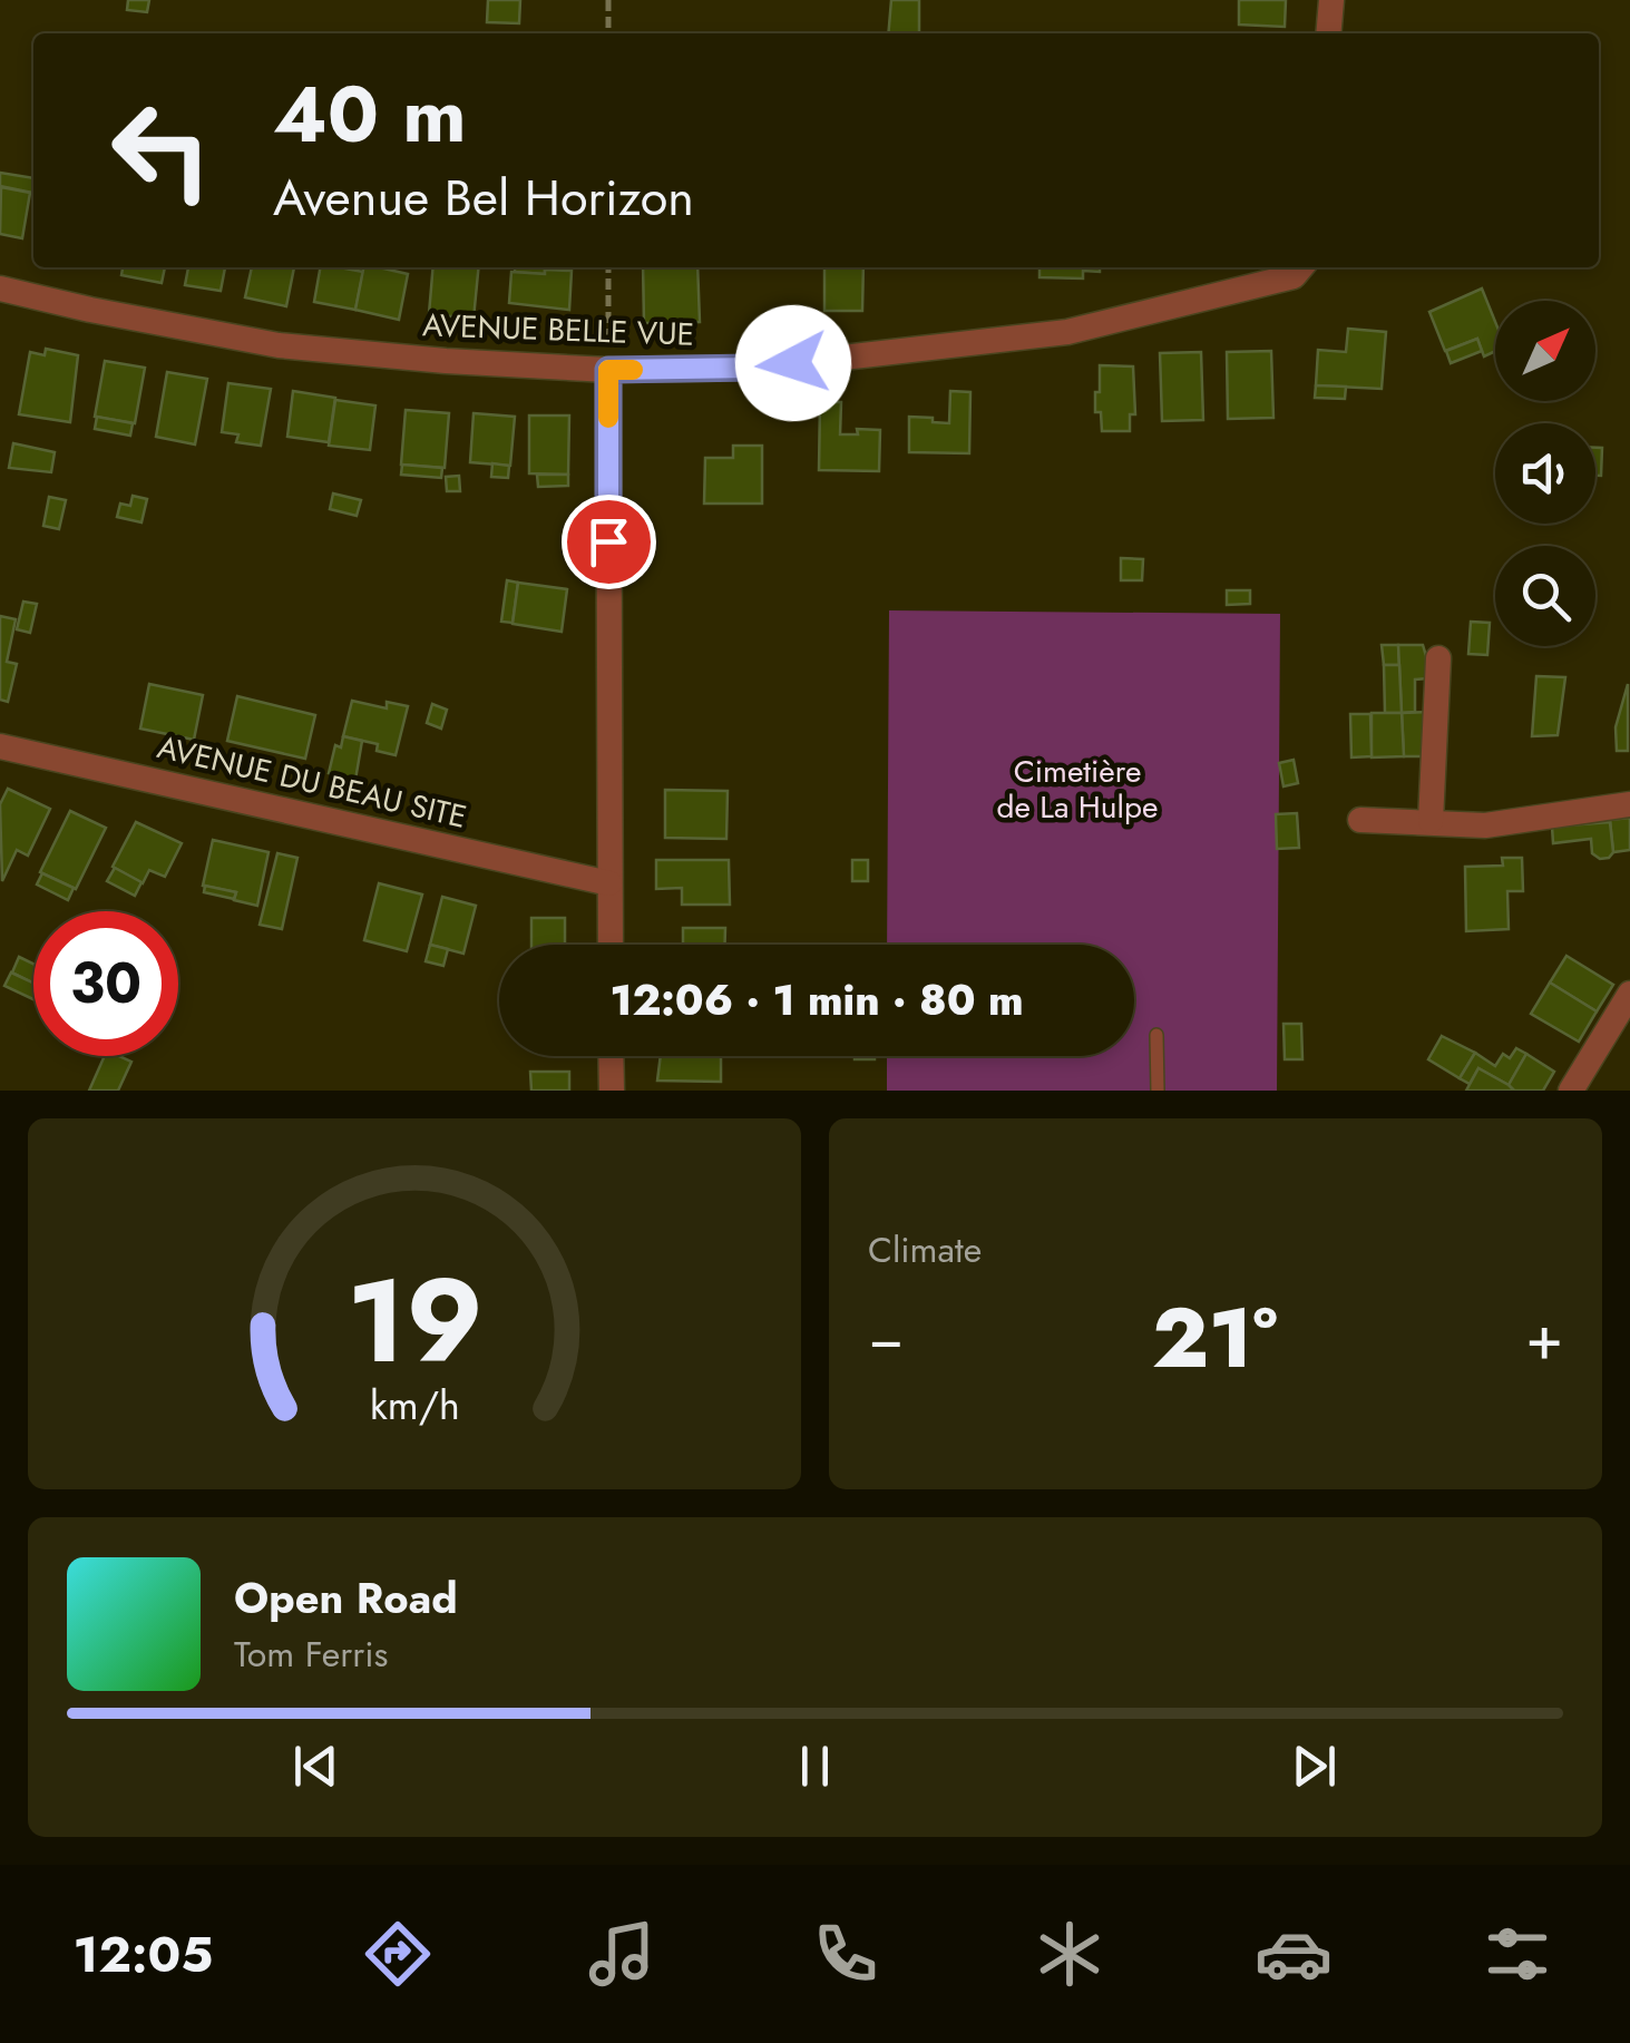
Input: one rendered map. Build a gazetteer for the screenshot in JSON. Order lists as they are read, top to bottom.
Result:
{
  "streets": {
    "street": ["AVENUE BELLE VUE", "AVENUE DU BEAU SITE"]
  },
  "parks": ["Cimetière de La Hulpe"],
  "north": "top right",
  "page": {
    "turn": ["40 m", "Avenue Bel Horizon"],
    "limit": "30",
    "trip": "12:06 · 1 min · 80 m",
    "tile": "Climate",
    "heat": ["−", "21°", "+"],
    "song": ["Open Road", "Tom Ferris"],
    "tabs": "12:05",
    "gauge": ["19", "km/h"]
  }
}
